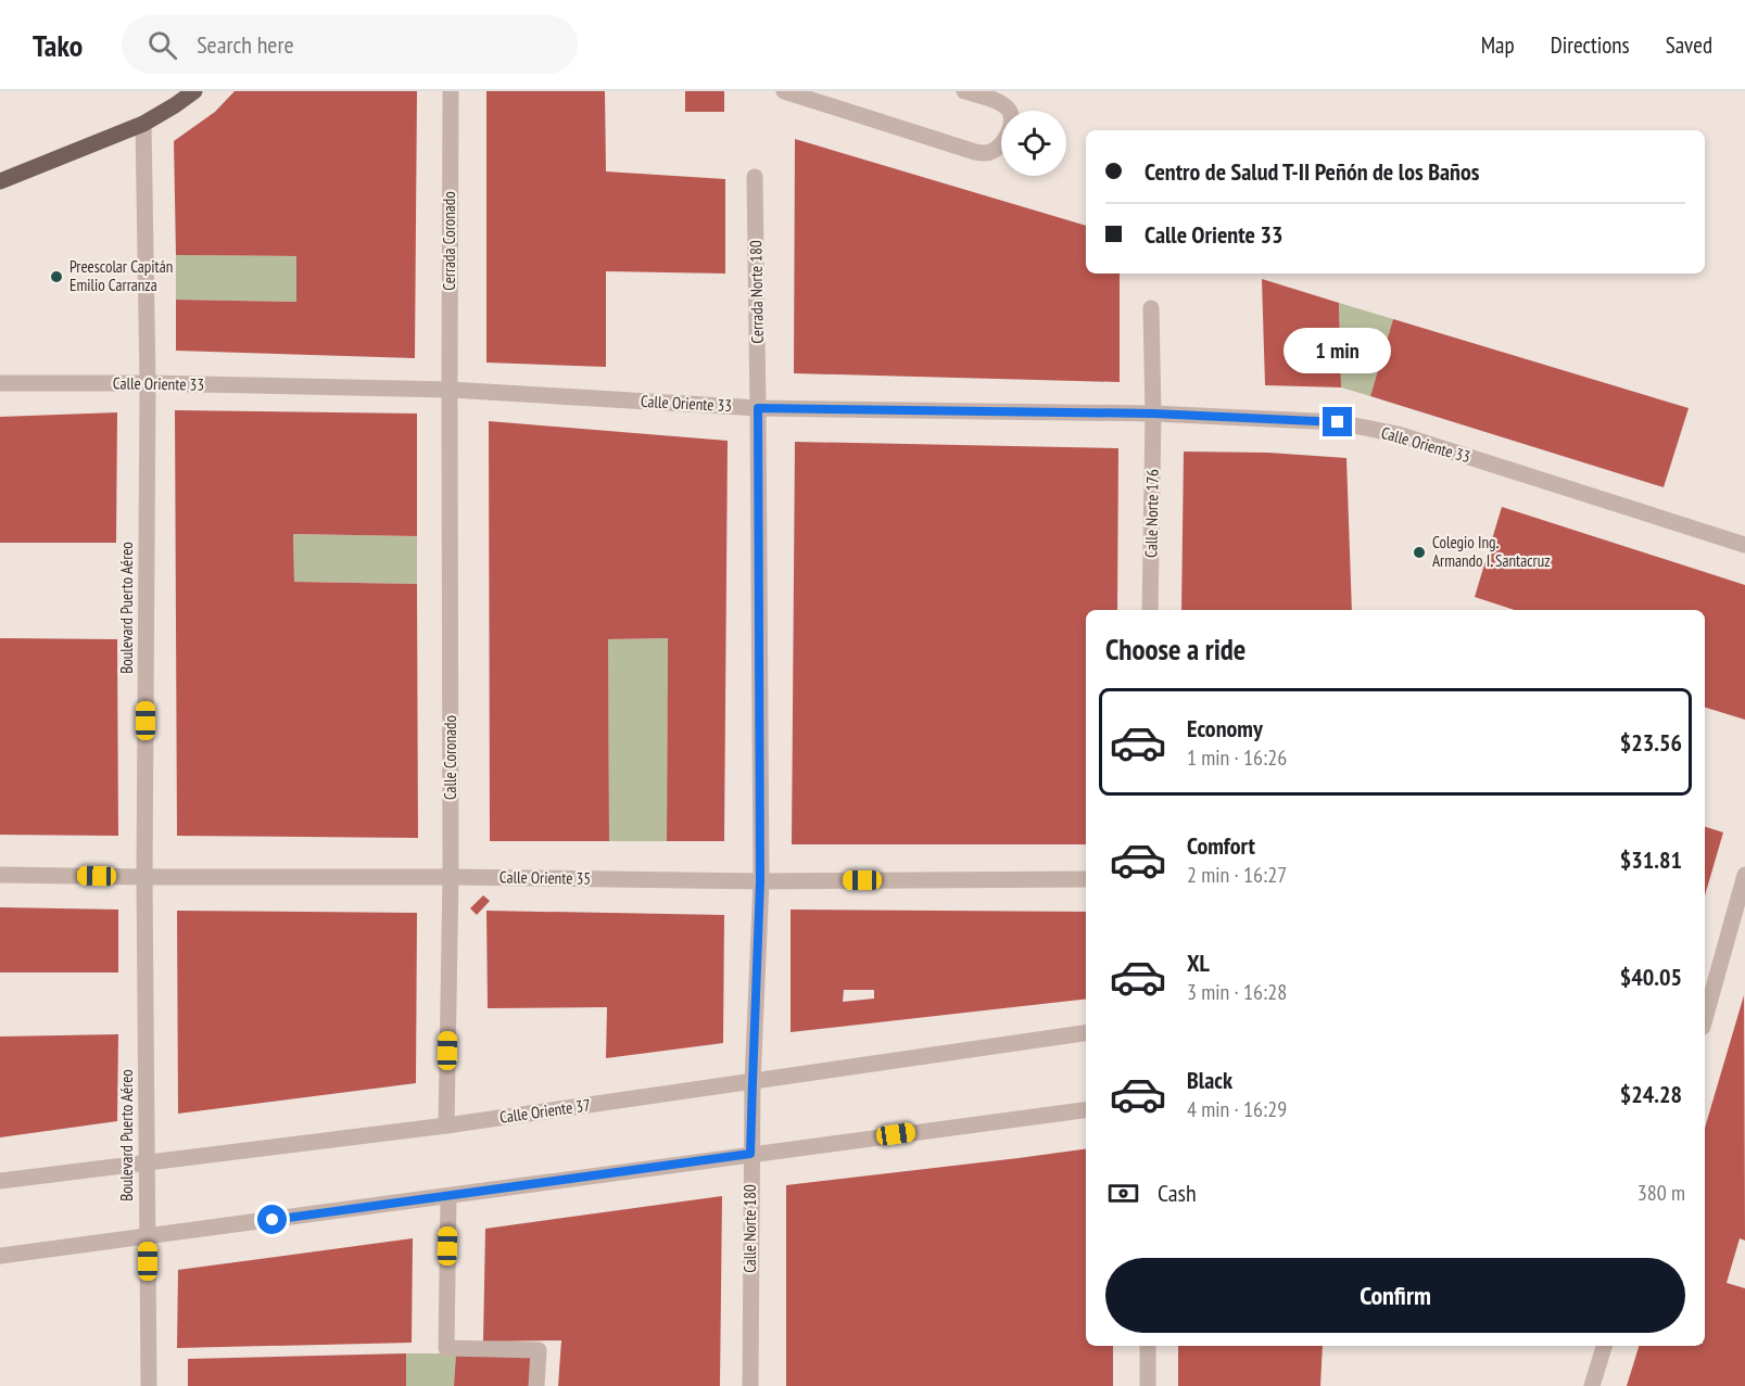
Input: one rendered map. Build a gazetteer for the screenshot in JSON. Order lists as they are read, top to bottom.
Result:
{
  "streets": {
    "street": [
      "Cerrada Coronado",
      "Cerrada Norte 180",
      "Calle Oriente 33",
      "Calle Norte 176",
      "Boulevard Puerto Aéreo",
      "Calle Coronado",
      "Calle Oriente 35",
      "Calle Oriente 37",
      "Calle Norte 180"
    ]
  },
  "crossings": [
    ["Cerrada Coronado", "Calle Oriente 33"],
    ["Cerrada Coronado", "Calle Coronado"],
    ["Cerrada Norte 180", "Calle Oriente 33"],
    ["Cerrada Norte 180", "Calle Norte 180"],
    ["Calle Oriente 33", "Calle Norte 176"],
    ["Calle Oriente 33", "Boulevard Puerto Aéreo"],
    ["Calle Oriente 33", "Calle Coronado"],
    ["Calle Oriente 33", "Calle Norte 180"],
    ["Boulevard Puerto Aéreo", "Calle Oriente 35"],
    ["Boulevard Puerto Aéreo", "Calle Oriente 37"],
    ["Calle Coronado", "Calle Oriente 35"],
    ["Calle Coronado", "Calle Oriente 37"],
    ["Calle Oriente 35", "Calle Norte 180"],
    ["Calle Oriente 37", "Calle Norte 180"]
  ],
  "places": ["Preescolar Capitán Emilio Carranza", "Colegio Ing. Armando I. Santacruz"],
  "page": {
    "header": "Tako",
    "search": "Search here",
    "nav": ["Map", "Directions", "Saved"],
    "banner": ["Centro de Salud T-II Peñón de los Baños", "Calle Oriente 33"],
    "bubble": "1 min",
    "heading": "Choose a ride",
    "list": [
      {
        "name": "Economy",
        "note": "1 min · 16:26",
        "value": "$23.56"
      },
      {
        "name": "Comfort",
        "note": "2 min · 16:27",
        "value": "$31.81"
      },
      {
        "name": "XL",
        "note": "3 min · 16:28",
        "value": "$40.05"
      },
      {
        "name": "Black",
        "note": "4 min · 16:29",
        "value": "$24.28"
      }
    ],
    "pay": ["Cash", "380 m"],
    "buttons": "Confirm"
  }
}
